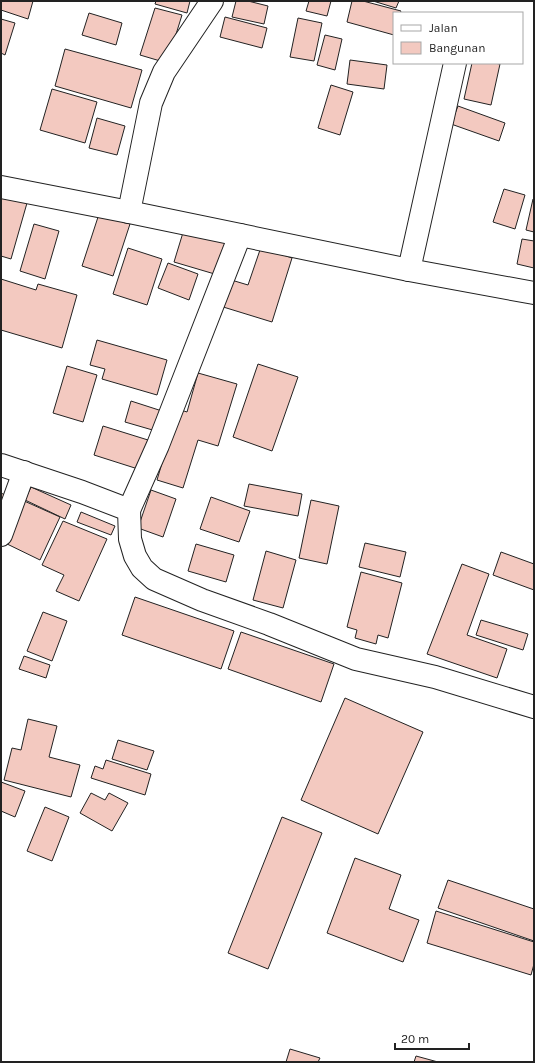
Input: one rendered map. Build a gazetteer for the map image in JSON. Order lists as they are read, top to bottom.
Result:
{
  "legend": ["Jalan", "Bangunan"],
  "scale_bar": "20 m"
}
